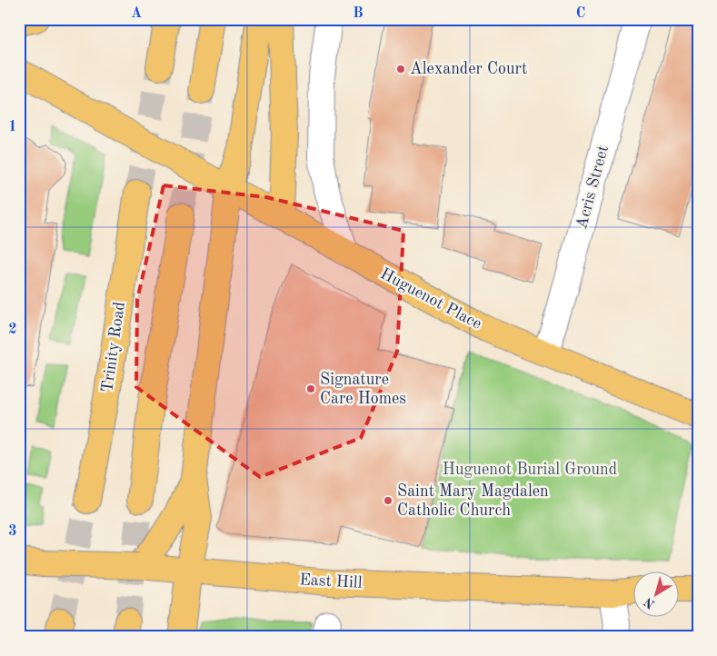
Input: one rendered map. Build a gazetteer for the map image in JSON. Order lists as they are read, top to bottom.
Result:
{
  "streets": {
    "highway": ["Huguenot Place", "Trinity Road", "East Hill"],
    "street": ["Acris Street"]
  },
  "crossings": [
    ["Acris Street", "Huguenot Place"]
  ],
  "parks": ["Huguenot Burial Ground"],
  "places": ["Alexander Court", "Signature Care Homes", "Saint Mary Magdalen Catholic Church"],
  "north": "bottom left",
  "grid": {
    "columns": ["A", "B", "C"],
    "rows": ["1", "2", "3"]
  }
}
